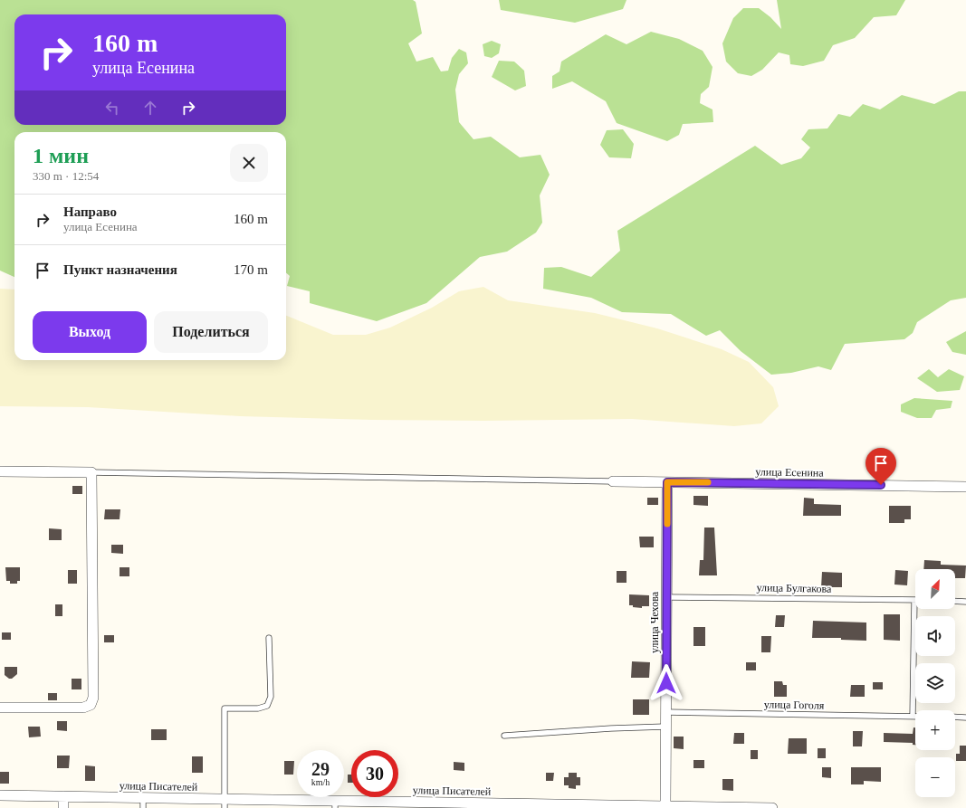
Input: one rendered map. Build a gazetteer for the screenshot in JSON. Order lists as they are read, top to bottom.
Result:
{
  "streets": {
    "street": ["улица Есенина", "улица Чехова", "улица Писателей"],
    "lane": ["улица Булгакова", "улица Гоголя"]
  },
  "crossings": [
    ["улица Есенина", "улица Чехова"],
    ["улица Булгакова", "улица Чехова"],
    ["улица Чехова", "улица Гоголя"],
    ["улица Чехова", "улица Писателей"]
  ],
  "north": "top right",
  "page": {
    "turn": ["160 m", "улица Есенина"],
    "heading": ["1 мин", "330 m · 12:54"],
    "list": [
      {
        "name": "Направо",
        "note": "улица Есенина",
        "value": "160 m"
      },
      {
        "name": "Пункт назначения",
        "value": "170 m"
      }
    ],
    "buttons": ["Выход", "Поделиться"],
    "map_buttons": ["+", "−"],
    "speed": "29 km/h",
    "limit": "30"
  }
}
